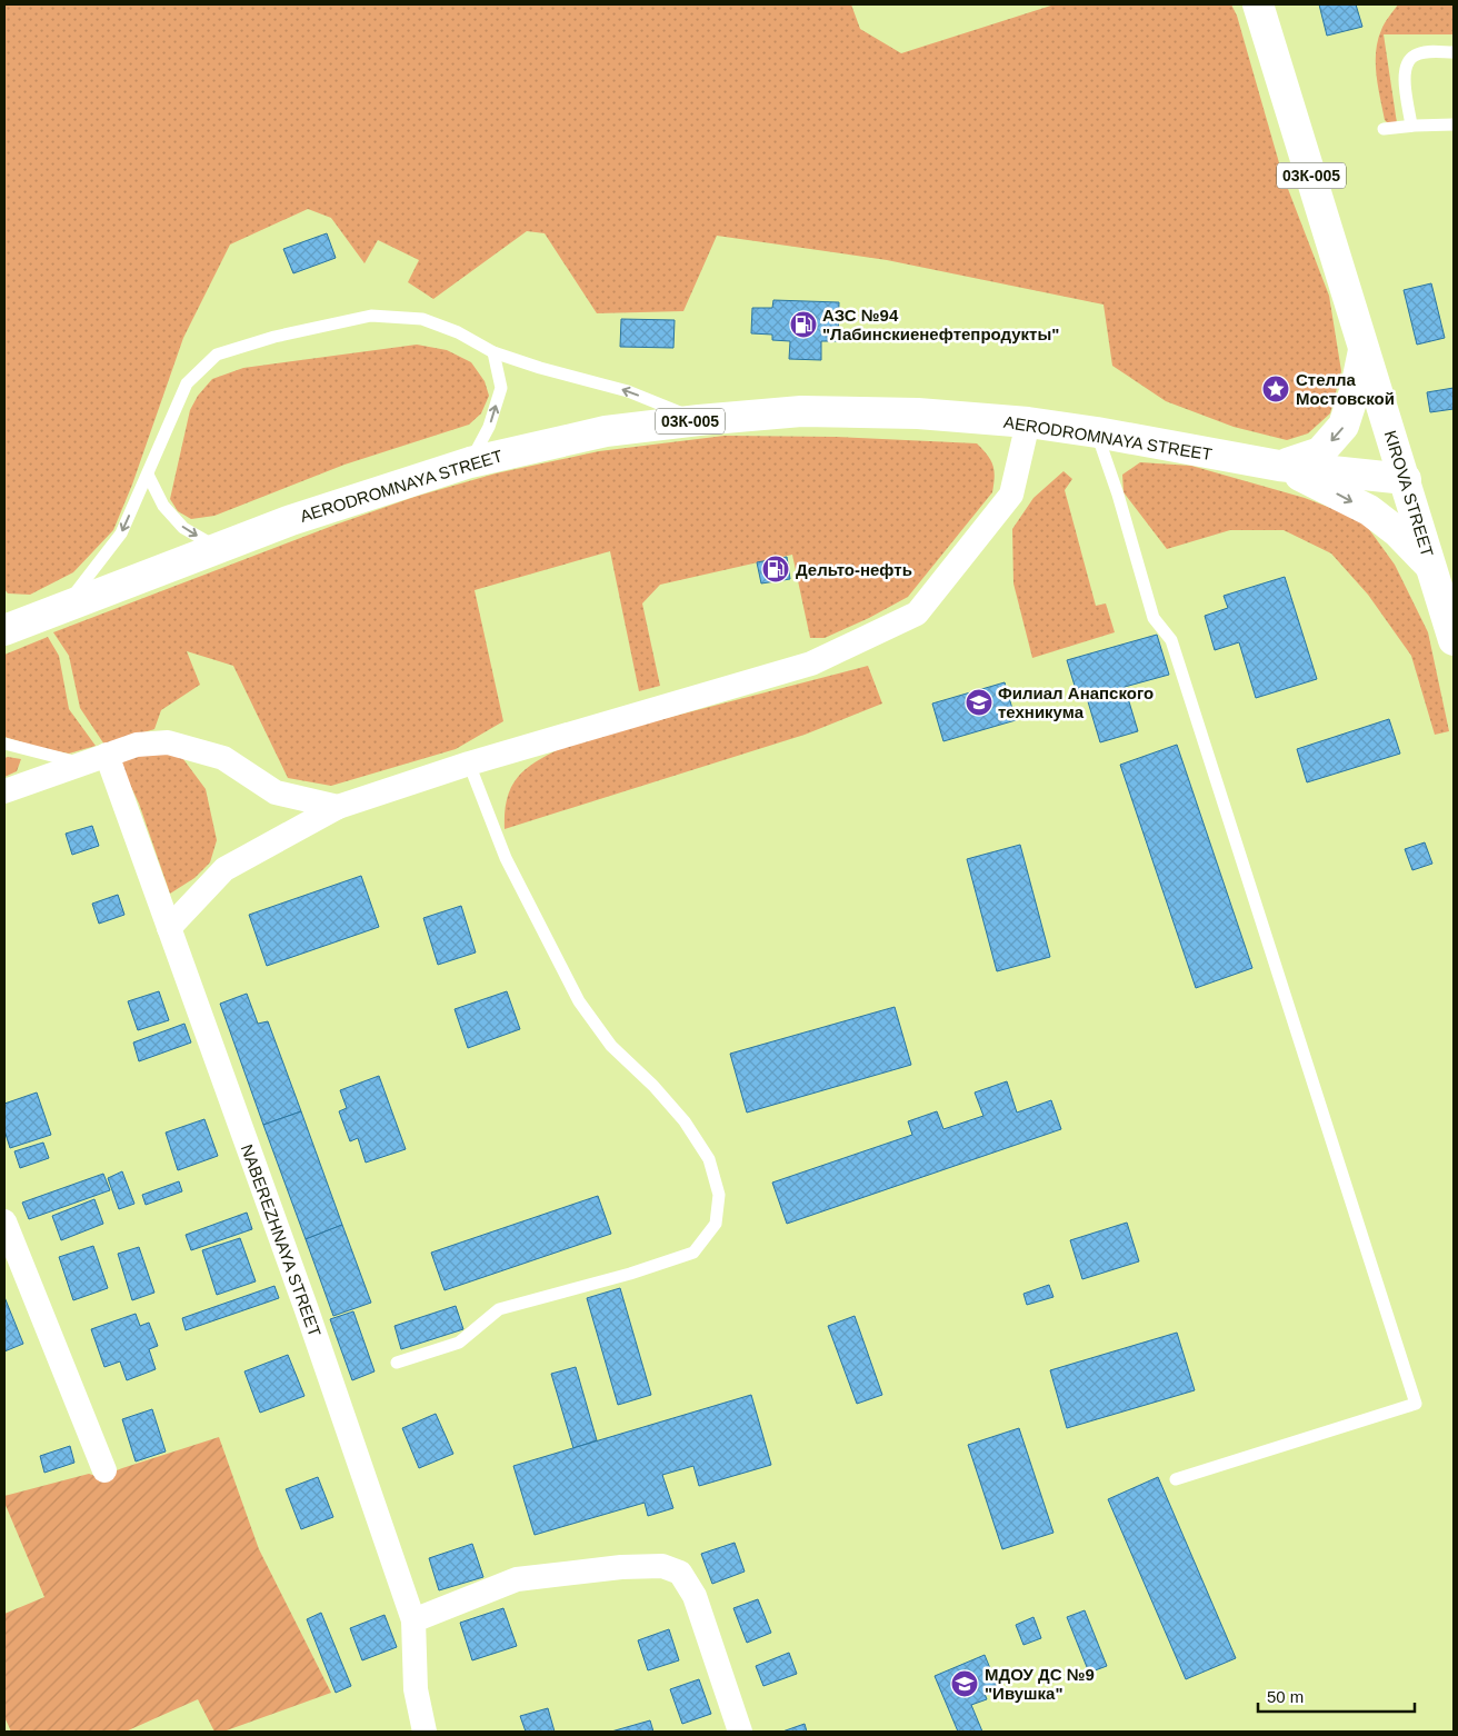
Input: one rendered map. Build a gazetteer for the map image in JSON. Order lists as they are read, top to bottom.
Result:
{
  "streets": {
    "main road": ["03К-005", "AERODROMNAYA STREET", "KIROVA STREET"],
    "street": ["NABEREZHNAYA STREET"]
  },
  "crossings": [
    ["03К-005", "AERODROMNAYA STREET"],
    ["03К-005", "KIROVA STREET"],
    ["AERODROMNAYA STREET", "KIROVA STREET"]
  ],
  "places": {
    "fuel station": ["АЗС №94 \"Лабинскиенефтепродукты\"", "Дельто-нефть"],
    "place": ["Стелла Мостовской"],
    "school or university": ["Филиал Анапского техникума", "МДОУ ДС №9 \"Ивушка\""]
  },
  "scale_bar": "50 m"
}
